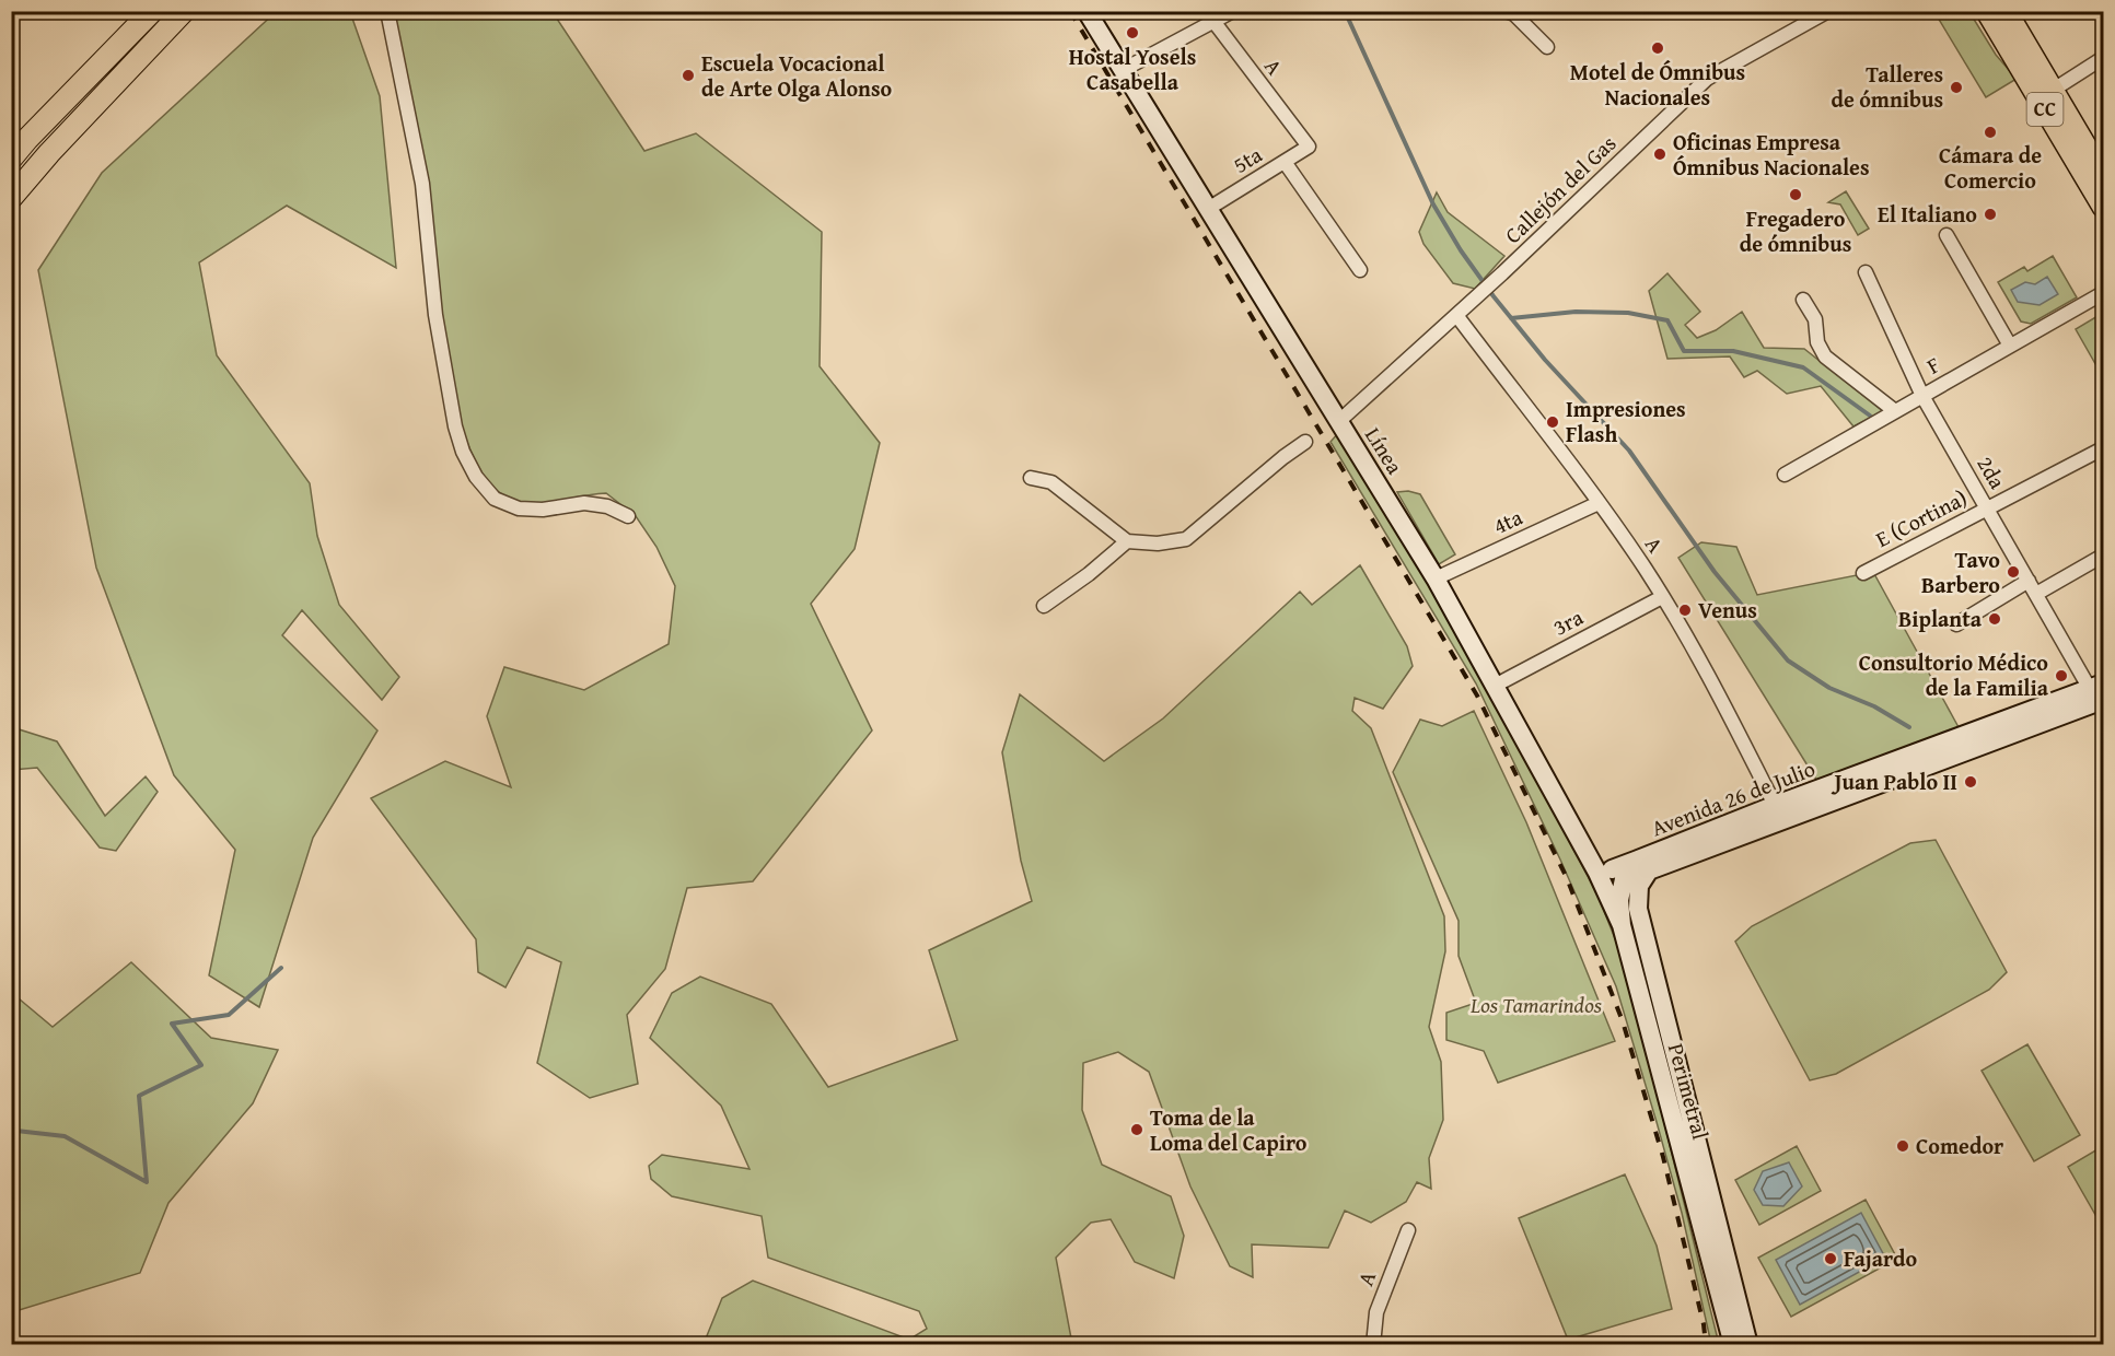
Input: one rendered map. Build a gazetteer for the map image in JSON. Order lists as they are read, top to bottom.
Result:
{
  "streets": {
    "main road": [
      "CC",
      "Línea",
      "Avenida 26 de Julio",
      "Perimetral"
    ],
    "street": [
      "A",
      "5ta",
      "Callejón del Gas",
      "F",
      "2da",
      "E (Cortina)",
      "4ta",
      "3ra"
    ]
  },
  "crossings": [
    ["A", "5ta"],
    ["A", "Callejón del Gas"],
    ["A", "4ta"],
    ["A", "3ra"],
    ["A", "Avenida 26 de Julio"],
    ["5ta", "Línea"],
    ["Callejón del Gas", "Línea"],
    ["F", "2da"],
    ["Línea", "4ta"],
    ["Línea", "3ra"],
    ["Línea", "Avenida 26 de Julio"],
    ["Línea", "Perimetral"],
    ["2da", "E (Cortina)"],
    ["2da", "Avenida 26 de Julio"],
    ["Avenida 26 de Julio", "Perimetral"]
  ],
  "parks": ["Los Tamarindos"],
  "places": [
    "Hostal Yosels Casabella",
    "Motel de Ómnibus Nacionales",
    "Escuela Vocacional de Arte Olga Alonso",
    "Talleres de ómnibus",
    "Cámara de Comercio",
    "Oficinas Empresa Ómnibus Nacionales",
    "Fregadero de ómnibus",
    "El Italiano",
    "Impresiones Flash",
    "Tavo Barbero",
    "Venus",
    "Biplanta",
    "Consultorio Médico de la Familia",
    "Juan Pablo II",
    "Toma de la Loma del Capiro",
    "Comedor",
    "Fajardo"
  ]
}
